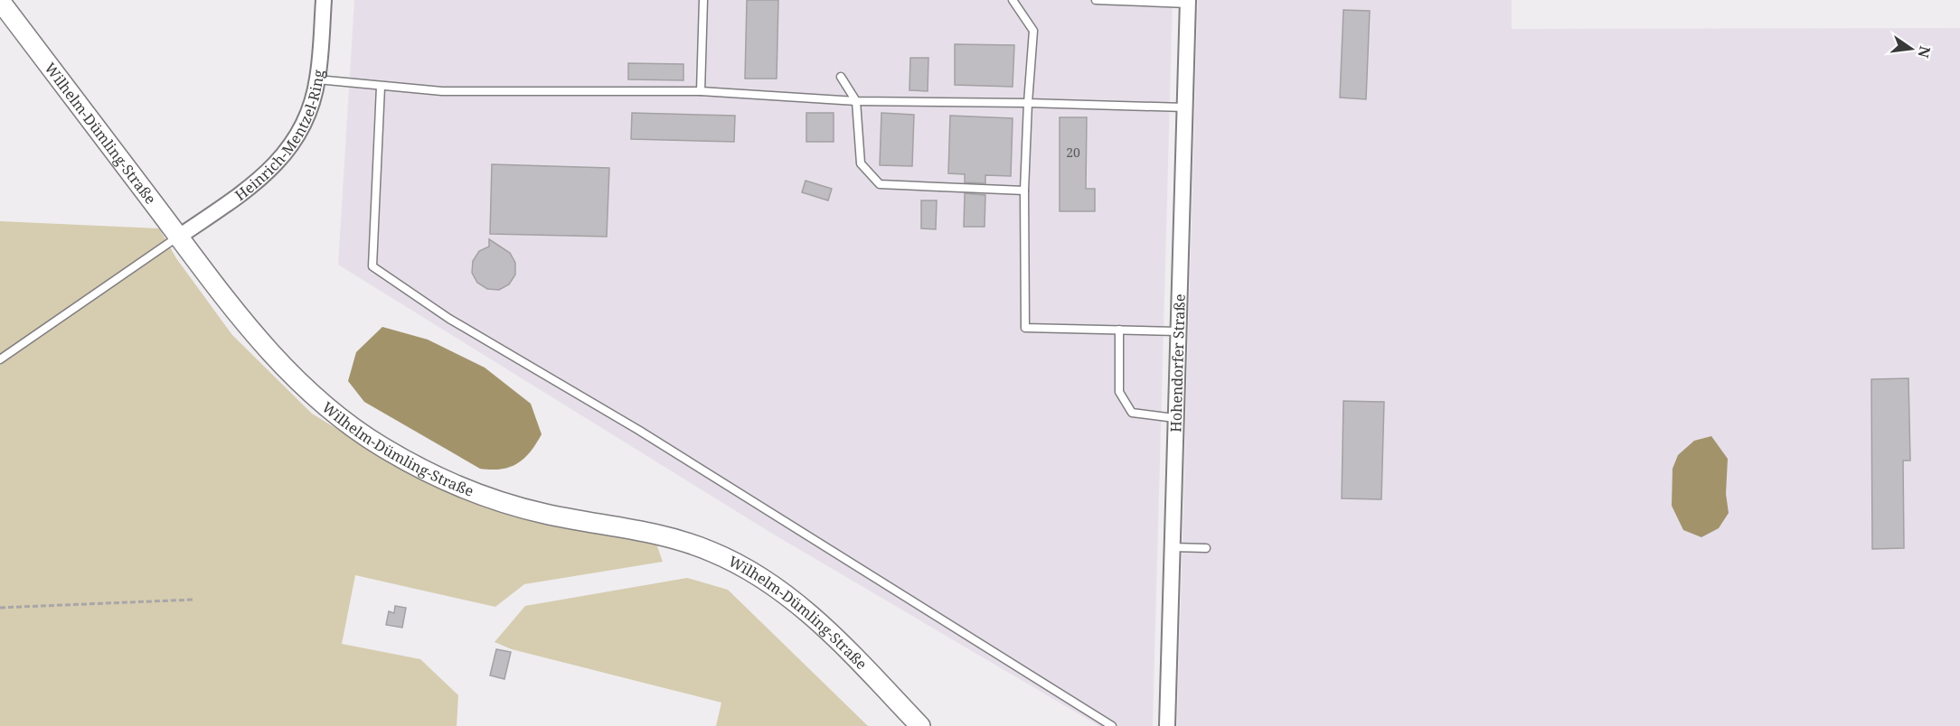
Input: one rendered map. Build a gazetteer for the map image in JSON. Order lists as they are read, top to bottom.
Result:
{
  "streets": {
    "street": ["Heinrich-Mentzel-Ring", "Wilhelm-Dümling-Straße", "Hohendorfer Straße"]
  },
  "crossings": [
    ["Heinrich-Mentzel-Ring", "Wilhelm-Dümling-Straße"]
  ],
  "house_numbers": ["20"],
  "north": "right"
}
